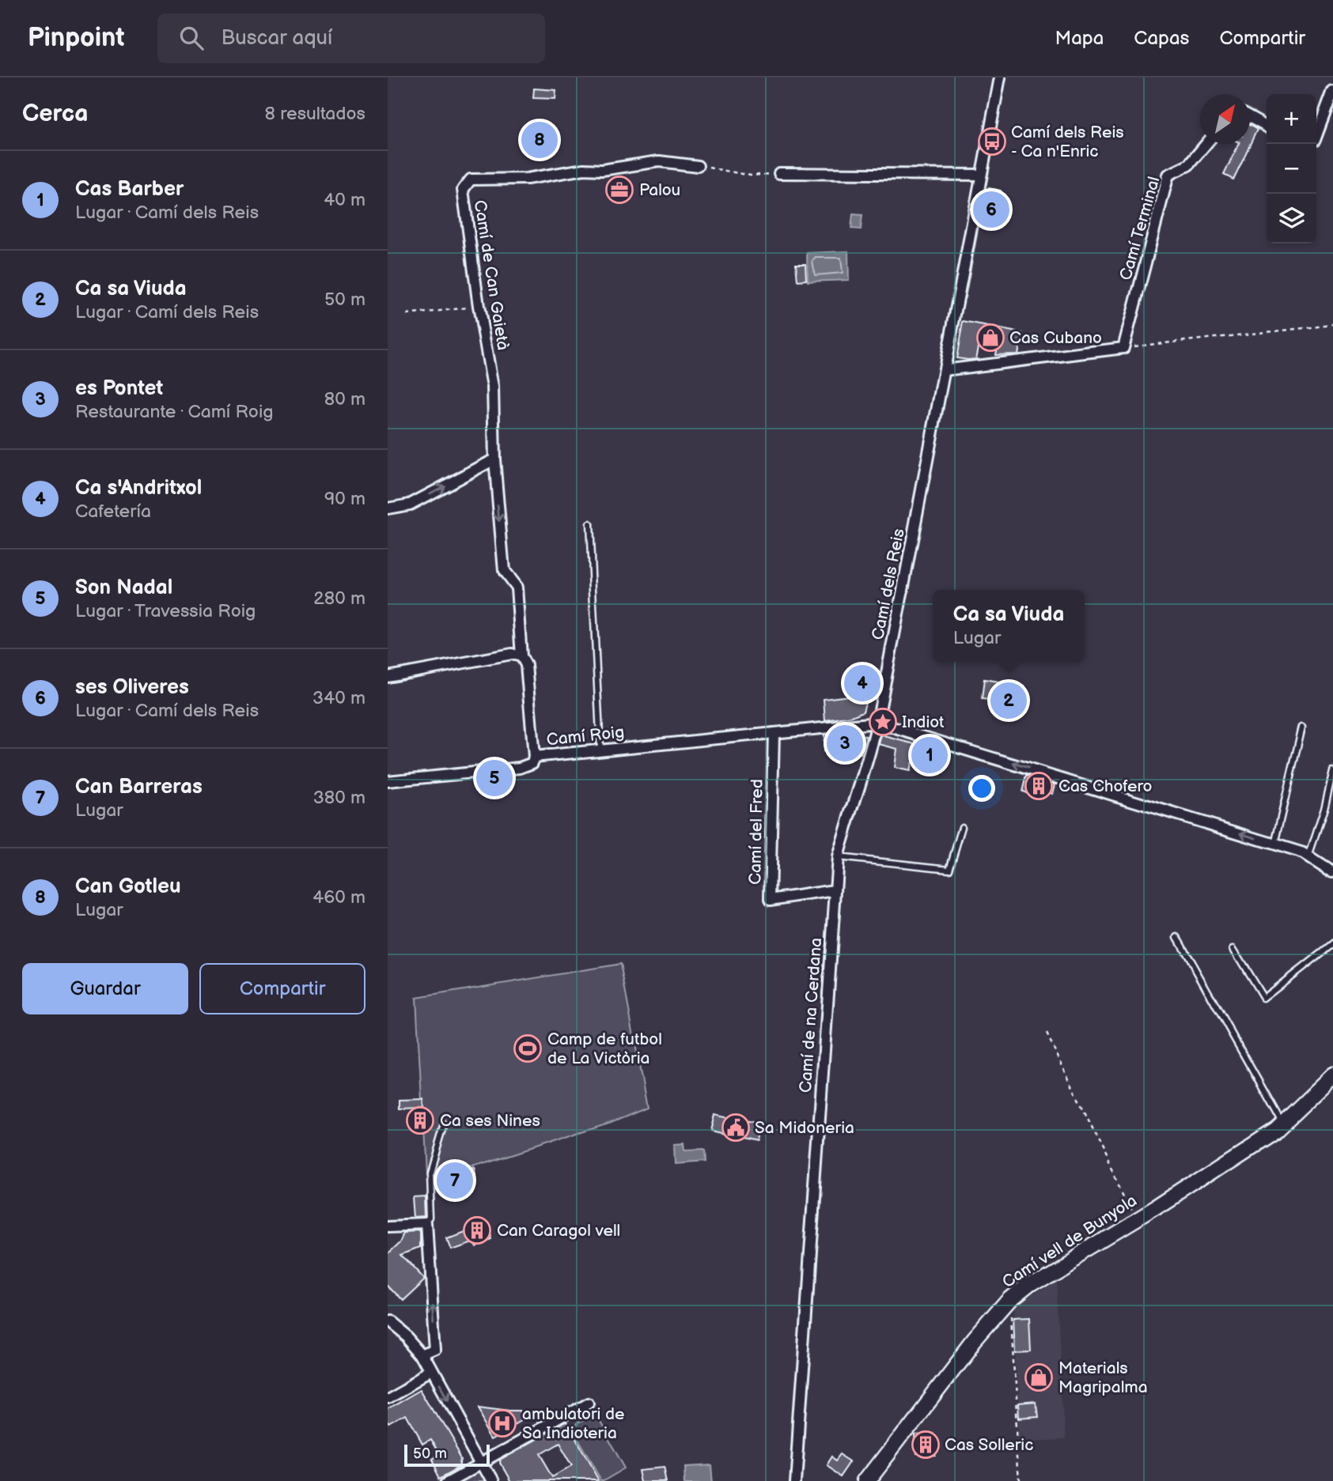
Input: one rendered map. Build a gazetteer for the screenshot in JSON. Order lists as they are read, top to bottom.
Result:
{
  "streets": {
    "street": [
      "Camí Terminal",
      "Camí de Can Gaietà",
      "Camí dels Reis",
      "Camí Roig",
      "Camí del Fred",
      "Camí de na Cerdana",
      "Camí vell de Bunyola"
    ]
  },
  "crossings": [
    ["Camí de Can Gaietà", "Camí Roig"],
    ["Camí dels Reis", "Camí Roig"],
    ["Camí dels Reis", "Camí de na Cerdana"],
    ["Camí Roig", "Camí del Fred"],
    ["Camí Roig", "Camí de na Cerdana"],
    ["Camí del Fred", "Camí de na Cerdana"]
  ],
  "places": {
    "bus stop": ["Camí dels Reis - Ca n'Enric"],
    "office": ["Palou"],
    "shop": ["Cas Cubano", "Materials Magripalma"],
    "place": ["Indiot"],
    "building": [
      "Cas Chofero",
      "Ca ses Nines",
      "Can Caragol vell",
      "Cas Solleric"
    ],
    "sports": ["Camp de futbol de La Victòria"],
    "public building": ["Sa Midoneria"],
    "hospital": ["ambulatori de Sa Indioteria"]
  },
  "scale_bar": "50 m",
  "north": "top right",
  "page": {
    "header": "Pinpoint",
    "search": "Buscar aquí",
    "nav": ["Mapa", "Capas", "Compartir"],
    "heading": ["Cerca", "8 resultados"],
    "map_buttons": ["+", "−"],
    "pins": [
      "8",
      "6",
      "4",
      "2",
      "3",
      "1",
      "5",
      "7"
    ],
    "list": [
      {
        "mark": "1",
        "name": "Cas Barber",
        "note": "Lugar · Camí dels Reis",
        "value": "40 m"
      },
      {
        "mark": "2",
        "name": "Ca sa Viuda",
        "note": "Lugar · Camí dels Reis",
        "value": "50 m"
      },
      {
        "mark": "3",
        "name": "es Pontet",
        "note": "Restaurante · Camí Roig",
        "value": "80 m"
      },
      {
        "mark": "4",
        "name": "Ca s'Andritxol",
        "note": "Cafetería",
        "value": "90 m"
      },
      {
        "mark": "5",
        "name": "Son Nadal",
        "note": "Lugar · Travessia Roig",
        "value": "280 m"
      },
      {
        "mark": "6",
        "name": "ses Oliveres",
        "note": "Lugar · Camí dels Reis",
        "value": "340 m"
      },
      {
        "mark": "7",
        "name": "Can Barreras",
        "note": "Lugar",
        "value": "380 m"
      },
      {
        "mark": "8",
        "name": "Can Gotleu",
        "note": "Lugar",
        "value": "460 m"
      }
    ],
    "popup": ["Ca sa Viuda", "Lugar"],
    "buttons": ["Guardar", "Compartir"],
    "scale": "50 m"
  }
}
